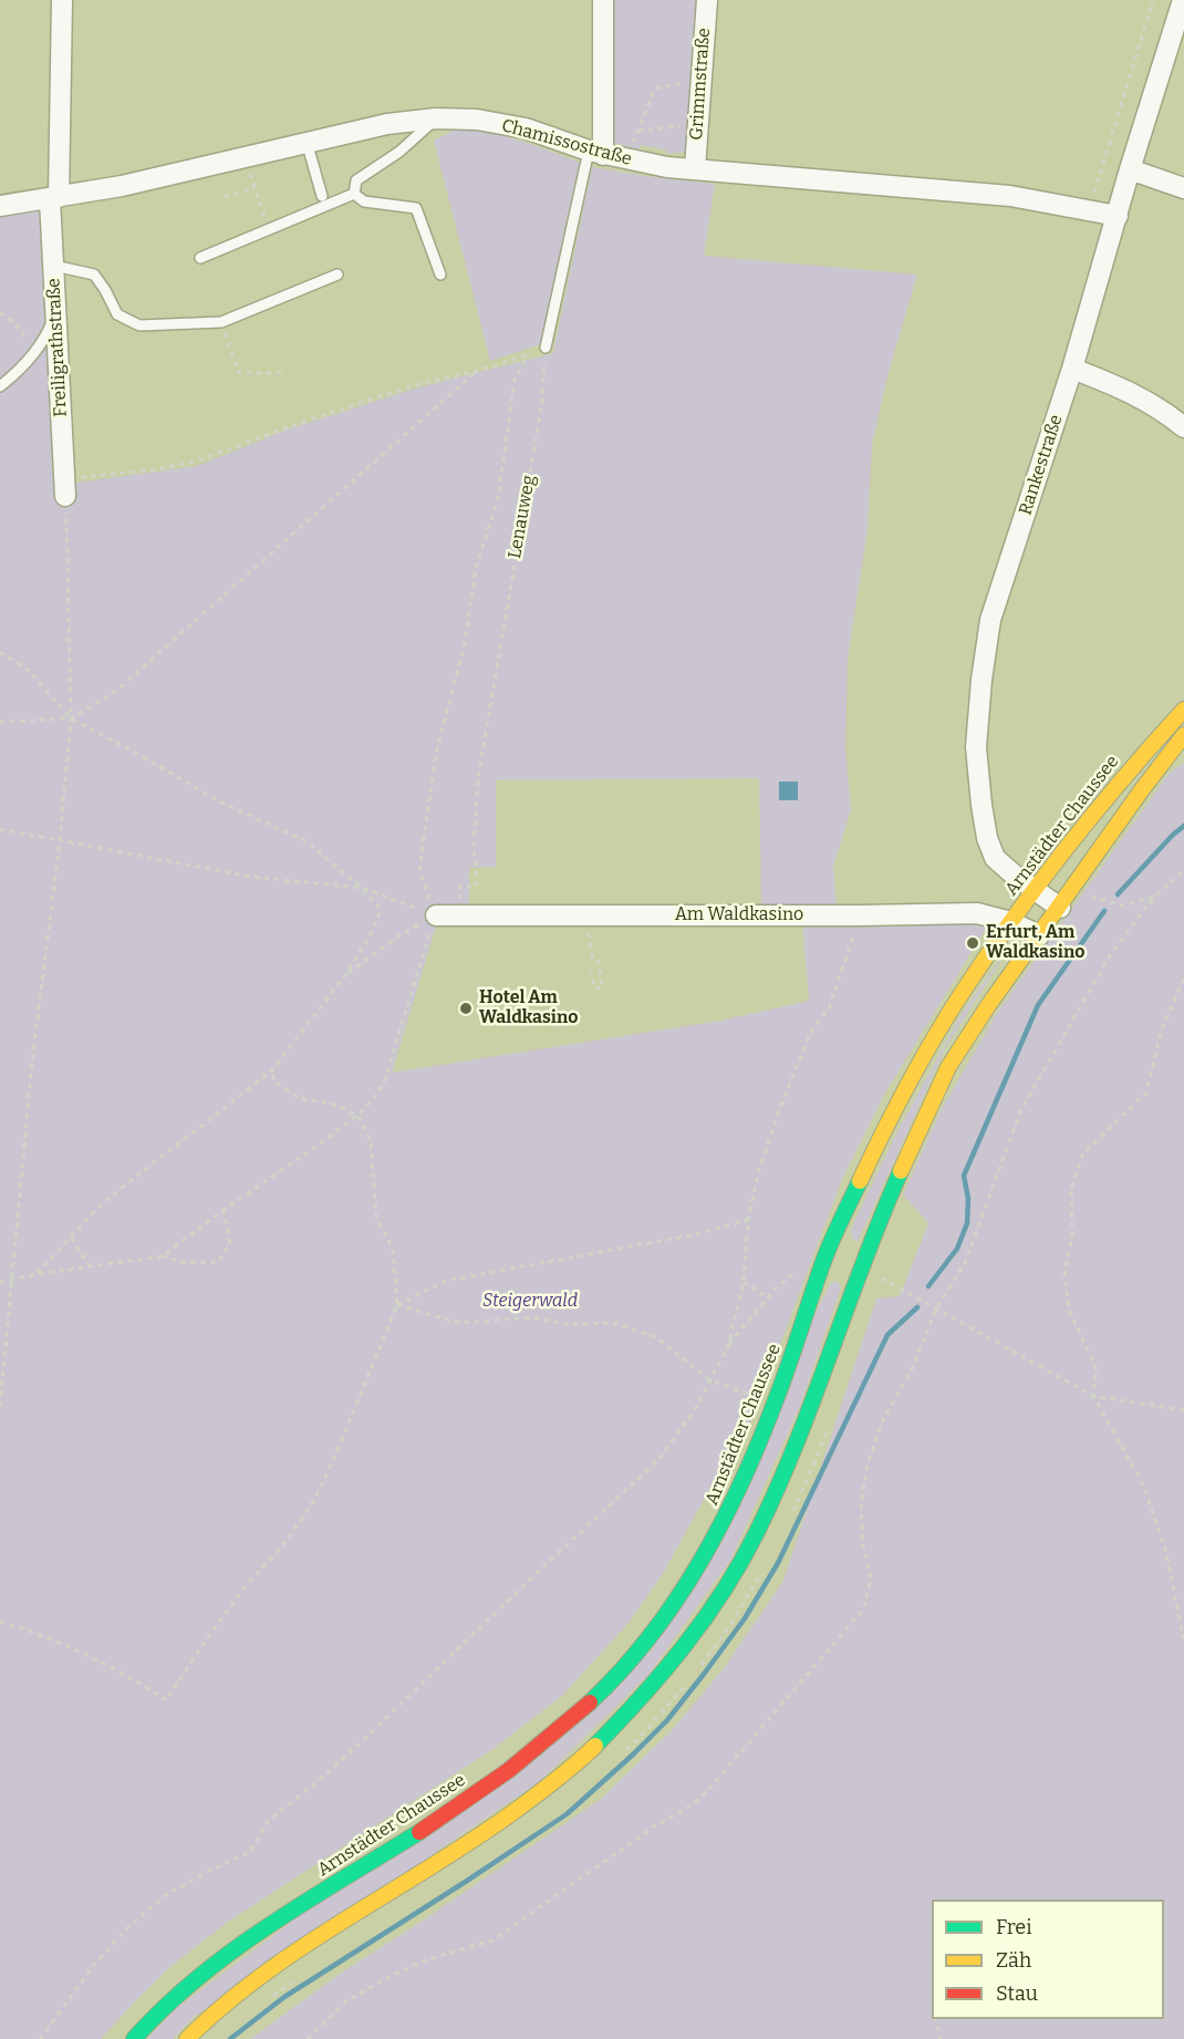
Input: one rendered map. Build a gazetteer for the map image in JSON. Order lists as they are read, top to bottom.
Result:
{
  "streets": {
    "main road": ["Arnstädter Chaussee"],
    "street": [
      "Grimmstraße",
      "Chamissostraße",
      "Freiligrathstraße",
      "Rankestraße",
      "Am Waldkasino"
    ],
    "path": ["Lenauweg"]
  },
  "crossings": [
    ["Grimmstraße", "Chamissostraße"],
    ["Chamissostraße", "Freiligrathstraße"],
    ["Chamissostraße", "Rankestraße"],
    ["Rankestraße", "Arnstädter Chaussee"],
    ["Arnstädter Chaussee", "Am Waldkasino"]
  ],
  "parks": ["Steigerwald"],
  "places": ["Erfurt, Am Waldkasino", "Hotel Am Waldkasino"],
  "legend": ["Frei", "Zäh", "Stau"]
}
